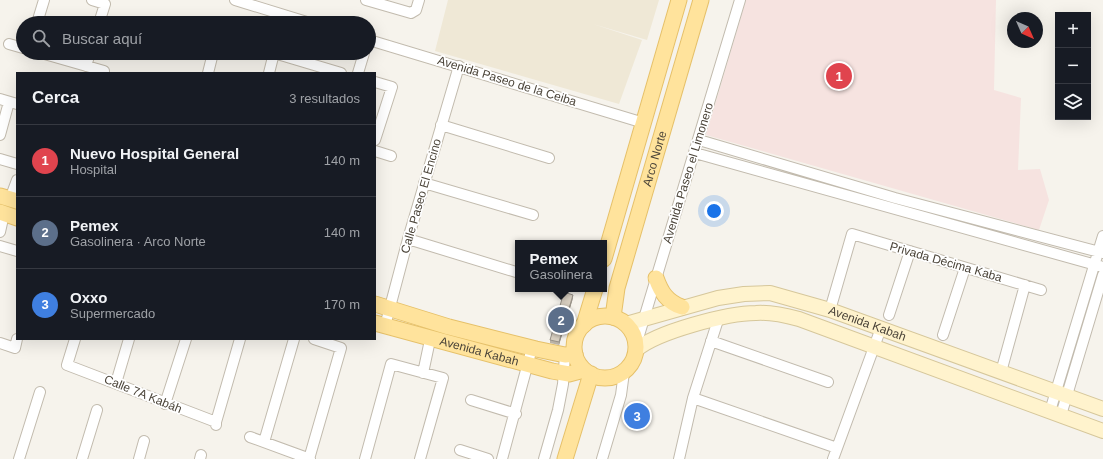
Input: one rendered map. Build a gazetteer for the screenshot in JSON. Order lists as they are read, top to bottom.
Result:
{
  "streets": {
    "main road": ["Arco Norte", "Avenida Kabah"],
    "street": [
      "Avenida Paseo de la Ceiba",
      "Avenida Paseo el Limonero",
      "Calle Paseo El Encino",
      "Privada Décima Kaba",
      "Calle 7A Kabáh"
    ]
  },
  "crossings": [
    ["Avenida Paseo de la Ceiba", "Arco Norte"],
    ["Avenida Paseo de la Ceiba", "Calle Paseo El Encino"],
    ["Arco Norte", "Avenida Paseo el Limonero"],
    ["Arco Norte", "Avenida Kabah"],
    ["Avenida Paseo el Limonero", "Avenida Kabah"],
    ["Calle Paseo El Encino", "Avenida Kabah"],
    ["Privada Décima Kaba", "Avenida Kabah"]
  ],
  "north": "bottom right",
  "page": {
    "map_buttons": ["+", "−"],
    "search": "Buscar aquí",
    "pins": ["1", "2", "3"],
    "heading": ["Cerca", "3 resultados"],
    "list": [
      {
        "mark": "1",
        "name": "Nuevo Hospital General",
        "note": "Hospital",
        "value": "140 m"
      },
      {
        "mark": "2",
        "name": "Pemex",
        "note": "Gasolinera · Arco Norte",
        "value": "140 m"
      },
      {
        "mark": "3",
        "name": "Oxxo",
        "note": "Supermercado",
        "value": "170 m"
      }
    ],
    "popup": ["Pemex", "Gasolinera"]
  }
}
